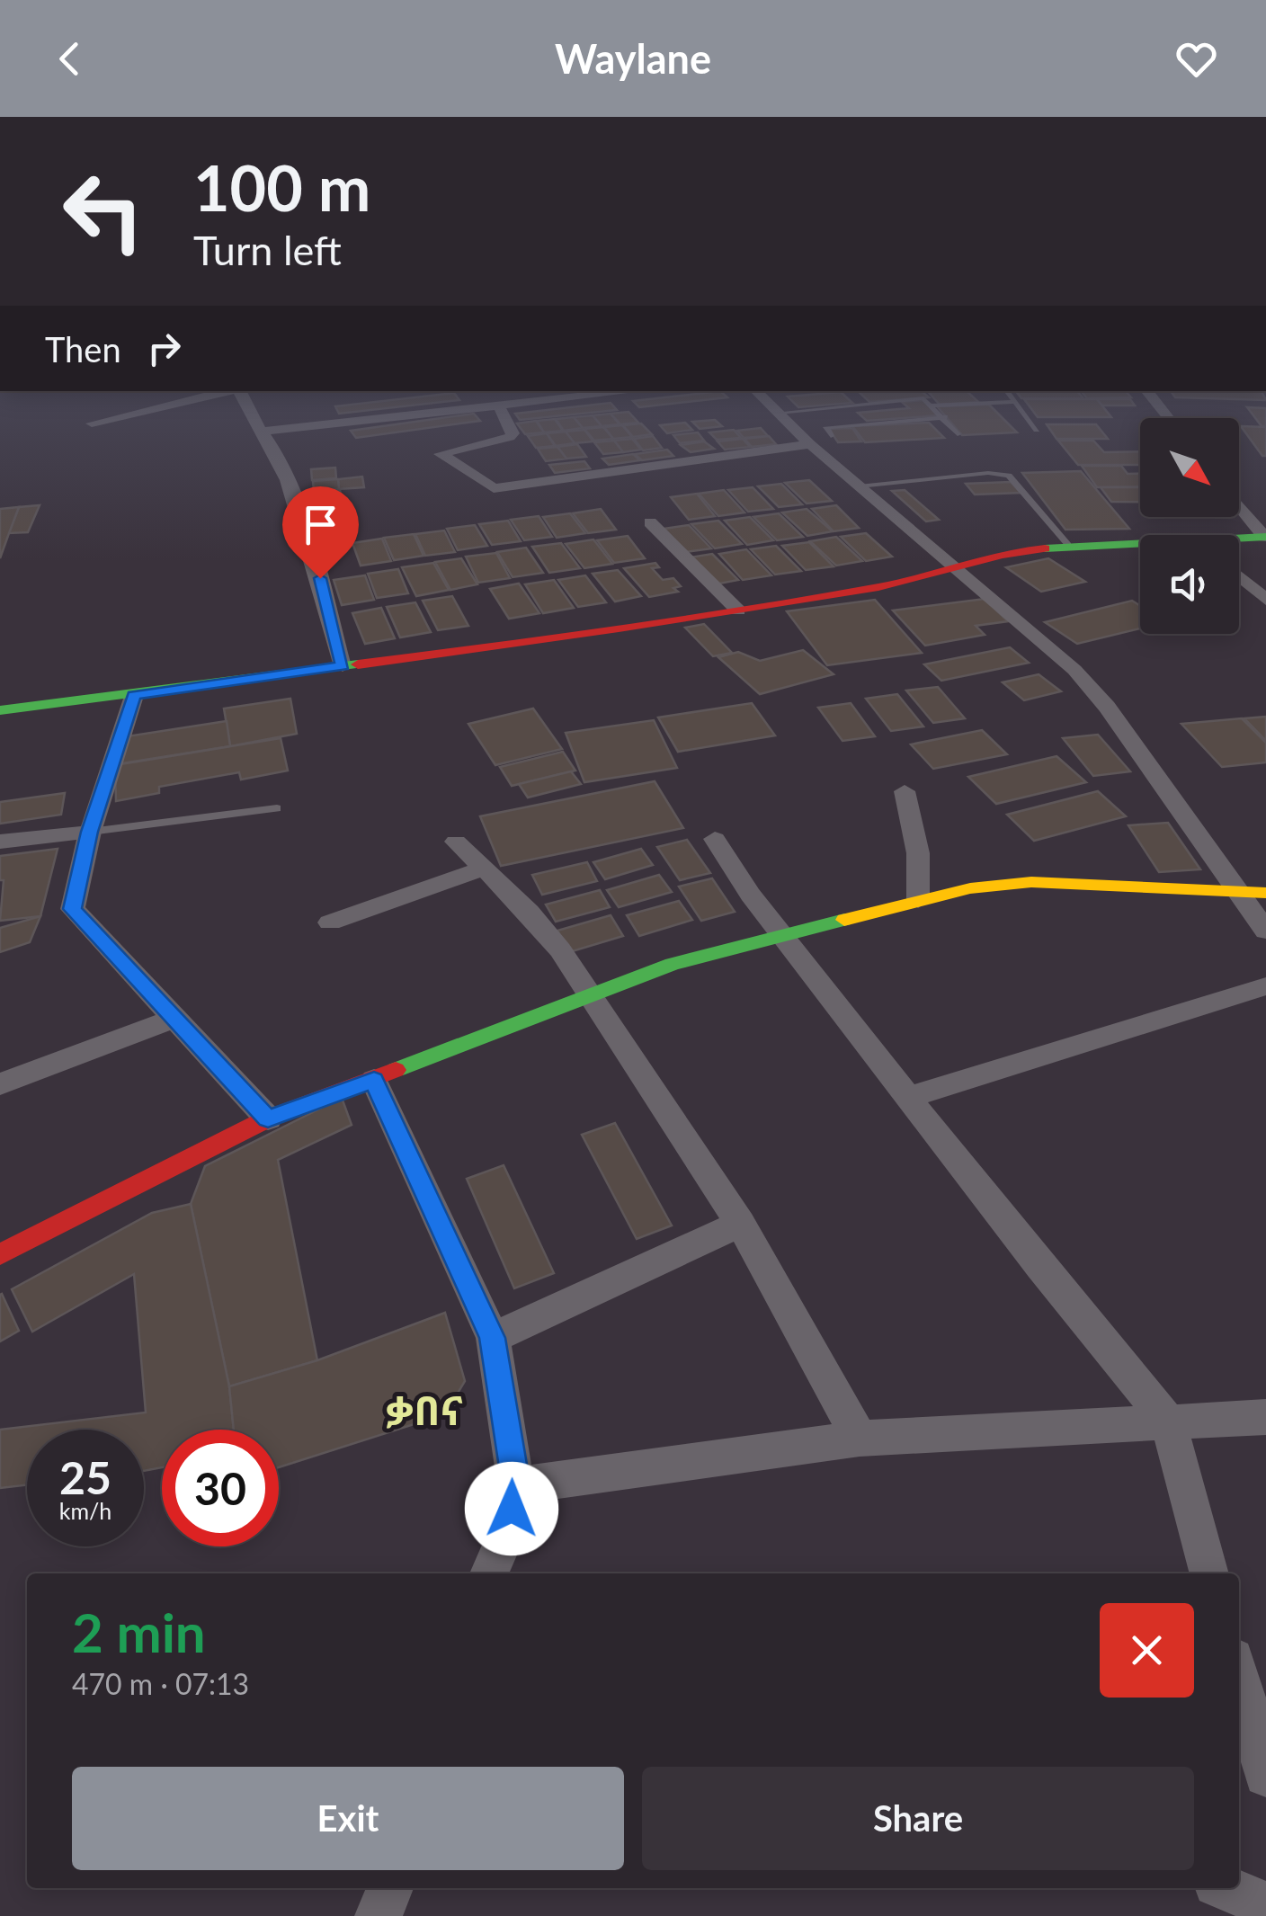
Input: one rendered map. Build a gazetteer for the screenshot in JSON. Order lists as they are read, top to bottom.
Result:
{
  "districts": ["ቃበና"],
  "north": "bottom right",
  "page": {
    "header": "Waylane",
    "turn": ["100 m", "Turn left"],
    "then": "Then",
    "speed": "25 km/h",
    "limit": "30",
    "heading": ["2 min", "470 m · 07:13"],
    "buttons": ["Exit", "Share"]
  }
}
